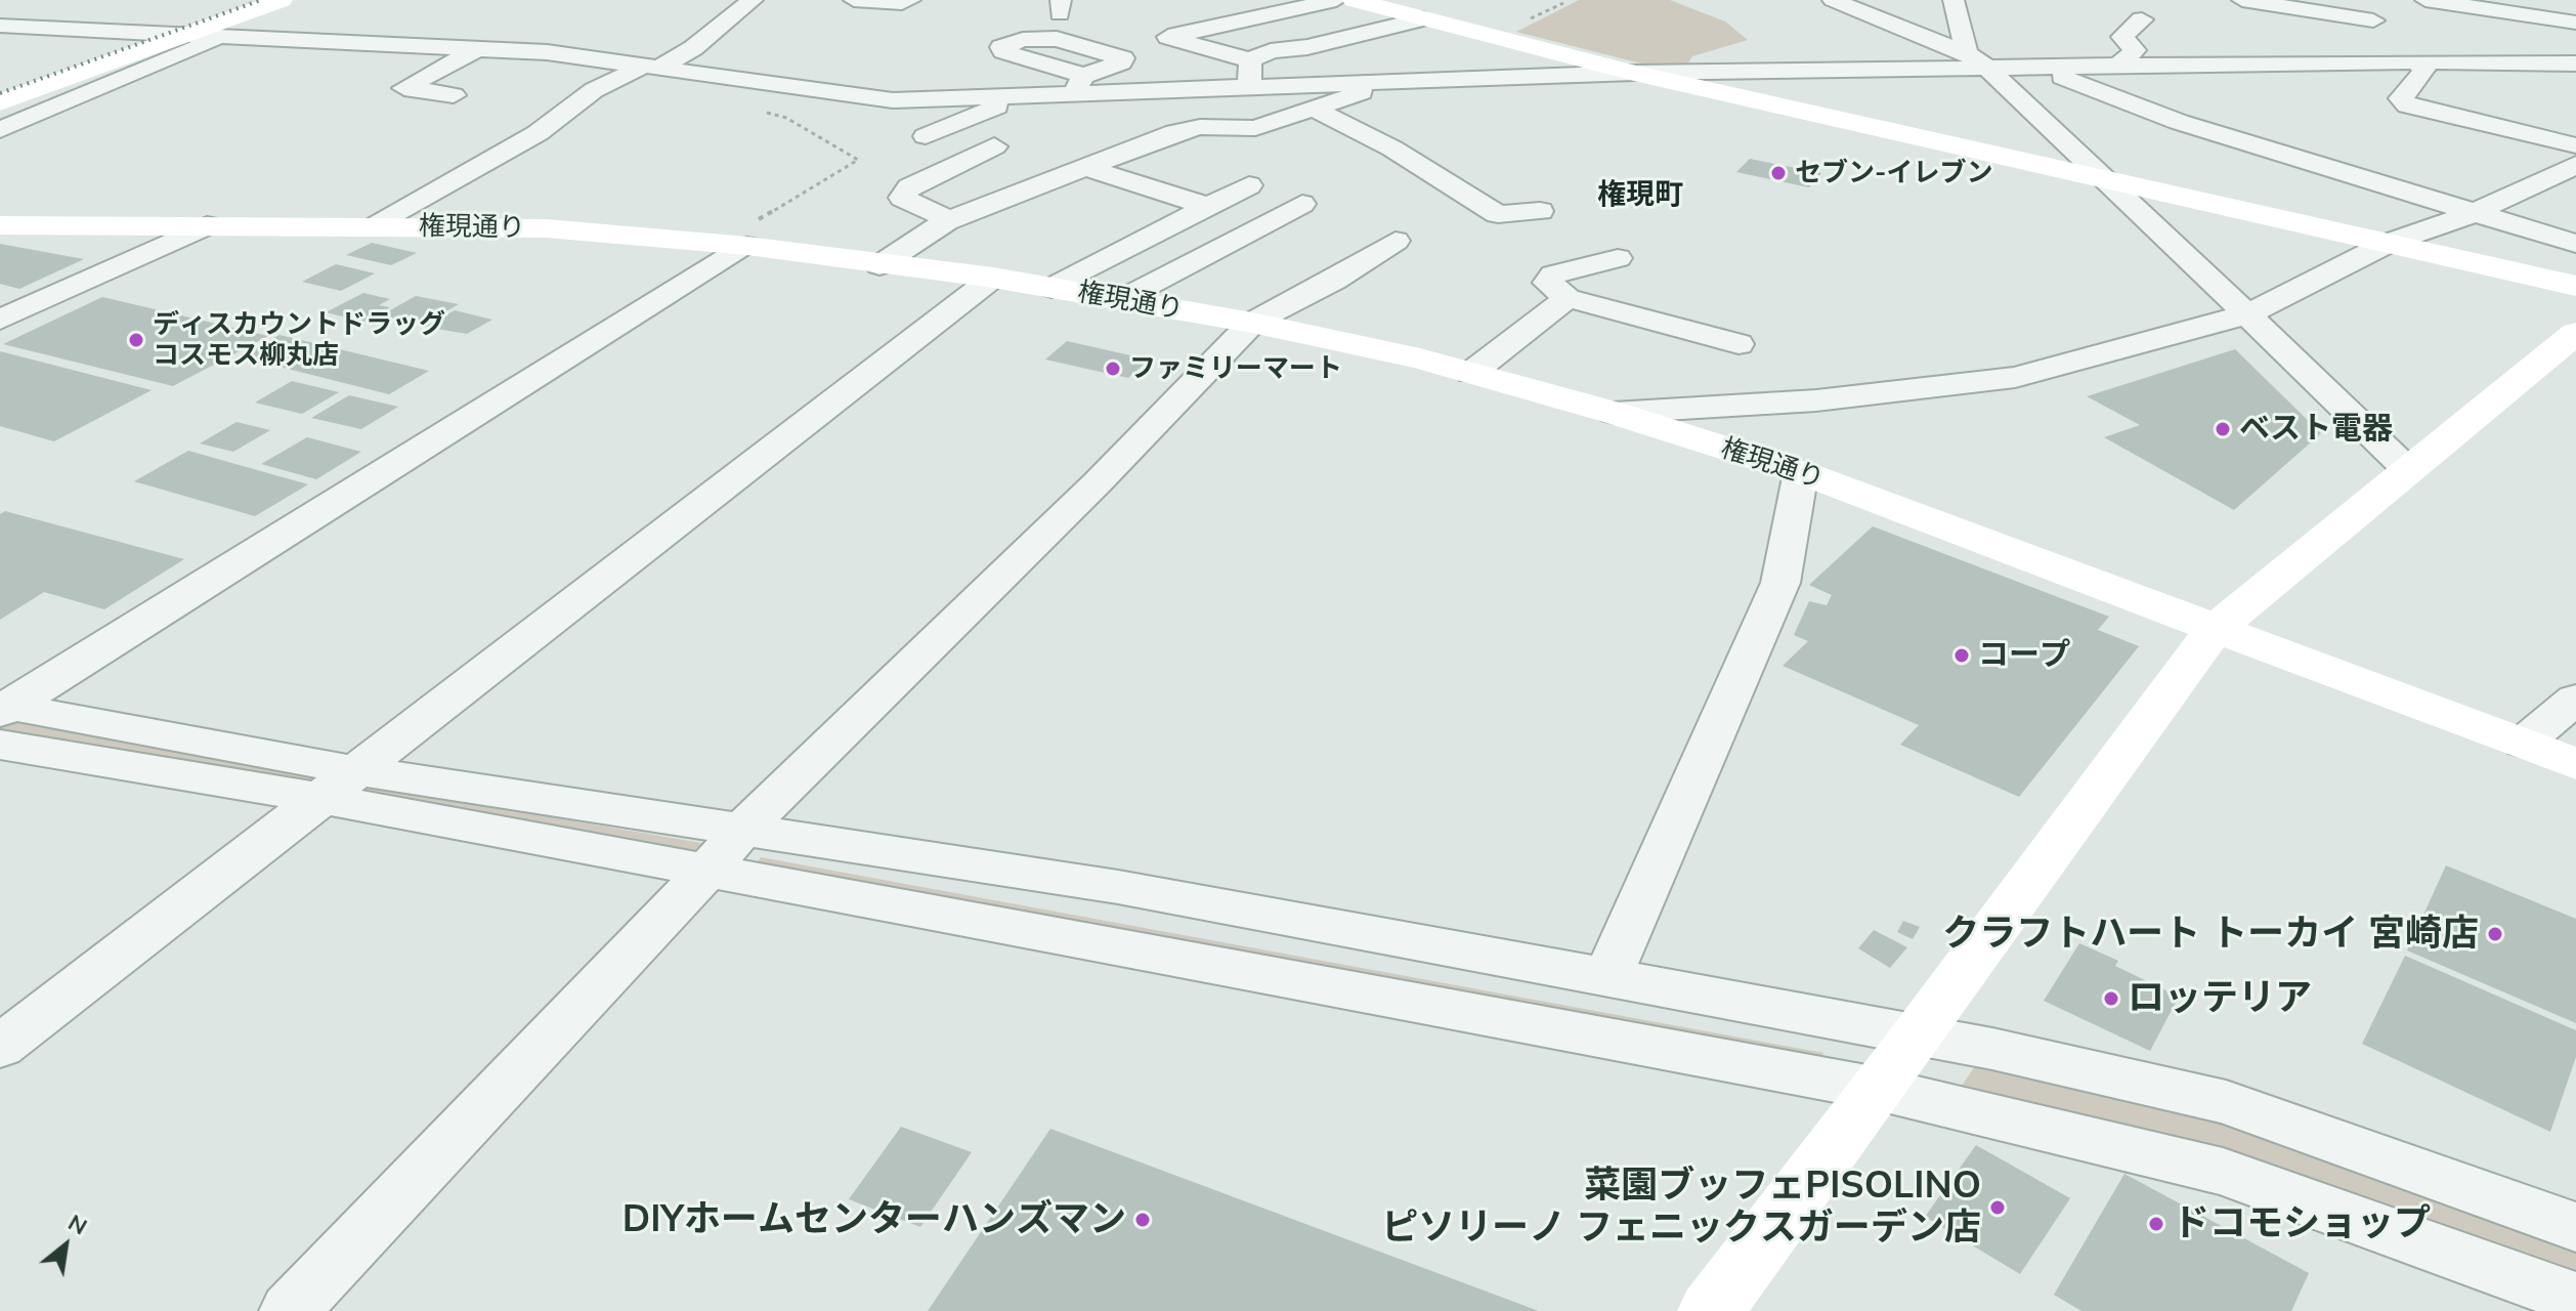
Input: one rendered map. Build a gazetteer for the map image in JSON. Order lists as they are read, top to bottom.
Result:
{
  "streets": {
    "street": ["権現通り"]
  },
  "districts": ["権現町"],
  "places": [
    "セブン-イレブン",
    "ディスカウントドラッグ コスモス柳丸店",
    "ファミリーマート",
    "ベスト電器",
    "コープ",
    "クラフトハート トーカイ 宮崎店",
    "ロッテリア",
    "菜園ブッフェPISOLINO ピソリーノ フェニックスガーデン店",
    "DIYホームセンターハンズマン",
    "ドコモショップ"
  ],
  "north": "top right"
}
